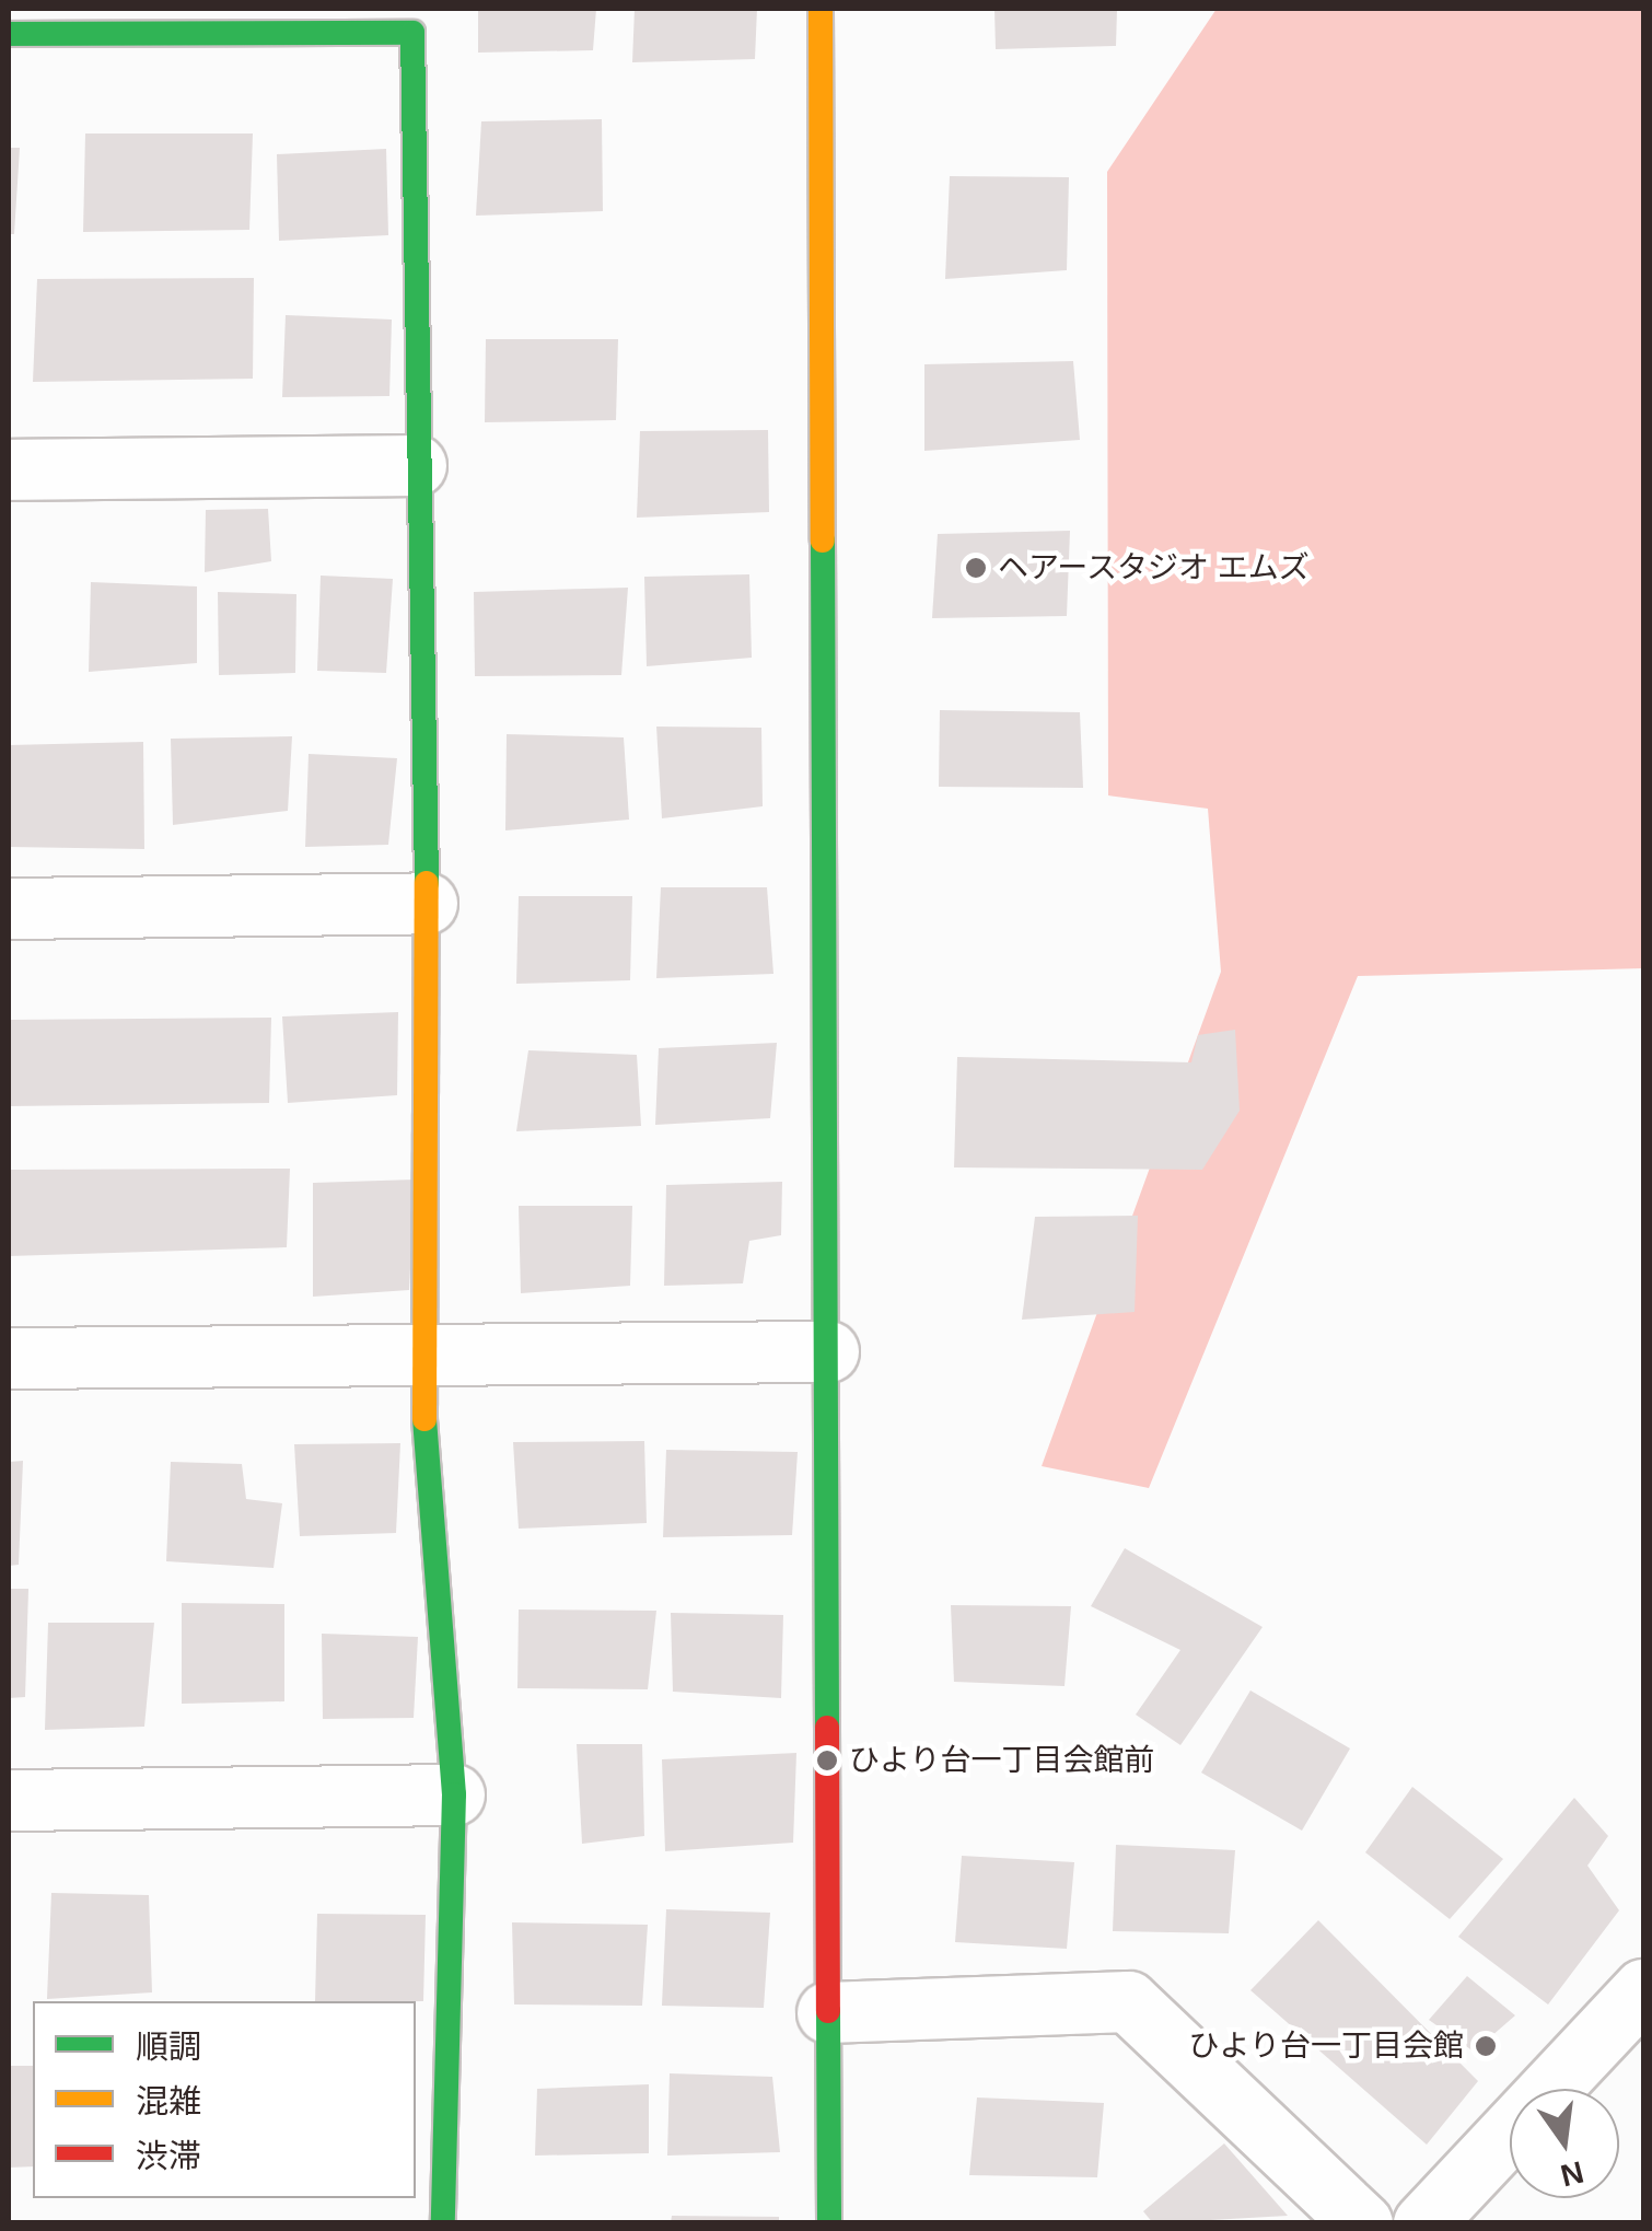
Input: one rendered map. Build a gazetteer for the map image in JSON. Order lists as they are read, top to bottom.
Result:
{
  "places": ["ヘアースタジオ エムズ", "ひより台一丁目会館前", "ひより台一丁目会館"],
  "legend": ["順調", "混雑", "渋滞"],
  "north": "bottom"
}
